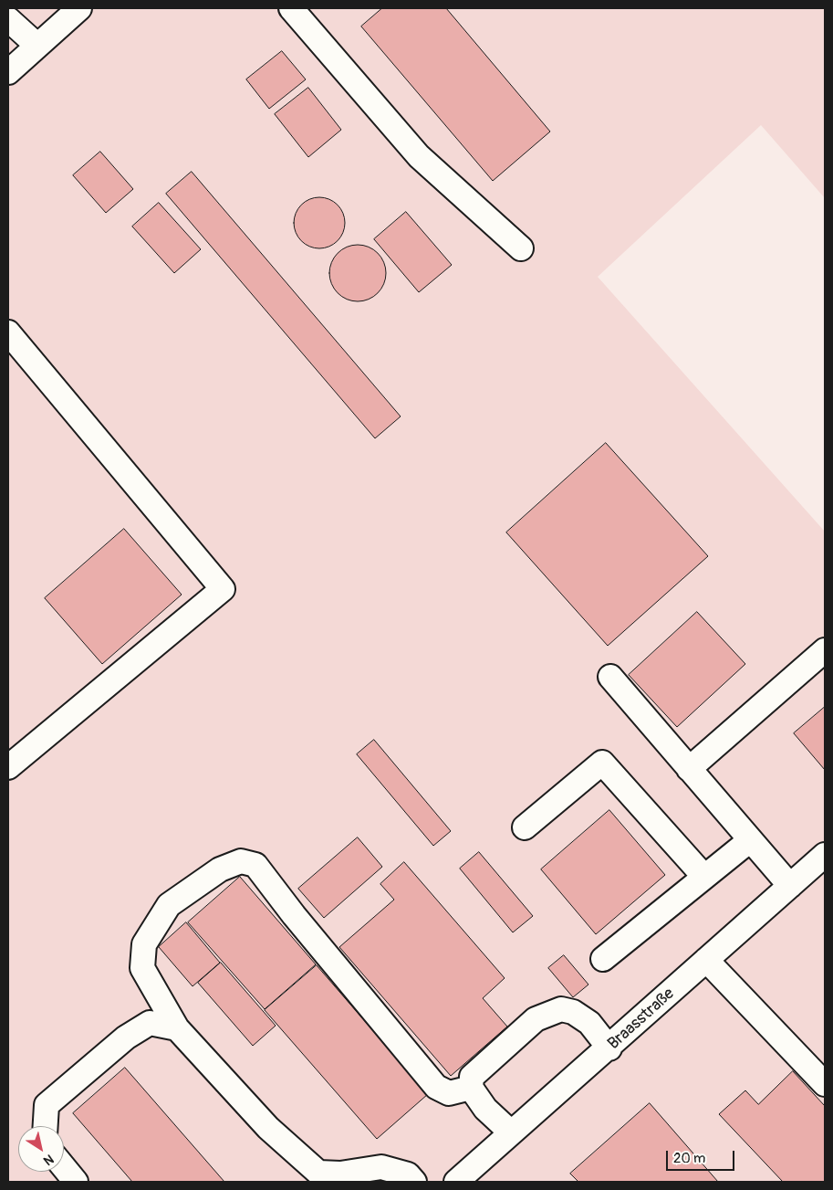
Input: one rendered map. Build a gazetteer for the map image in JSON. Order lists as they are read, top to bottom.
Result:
{
  "streets": {
    "street": ["Braasstraße"]
  },
  "scale_bar": "20 m",
  "north": "bottom right"
}
